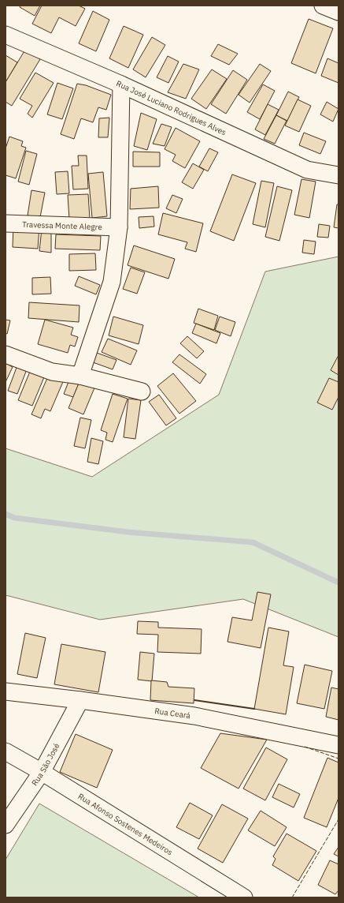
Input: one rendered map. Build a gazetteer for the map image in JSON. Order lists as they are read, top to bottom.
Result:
{
  "streets": {
    "street": [
      "Rua José Luciano Rodrigues Alves",
      "Travessa Monte Alegre",
      "Rua Ceará",
      "Rua São José",
      "Rua Afonso Sostenes Medeiros"
    ]
  },
  "crossings": [
    ["Rua Ceará", "Rua São José"],
    ["Rua São José", "Rua Afonso Sostenes Medeiros"]
  ]
}
